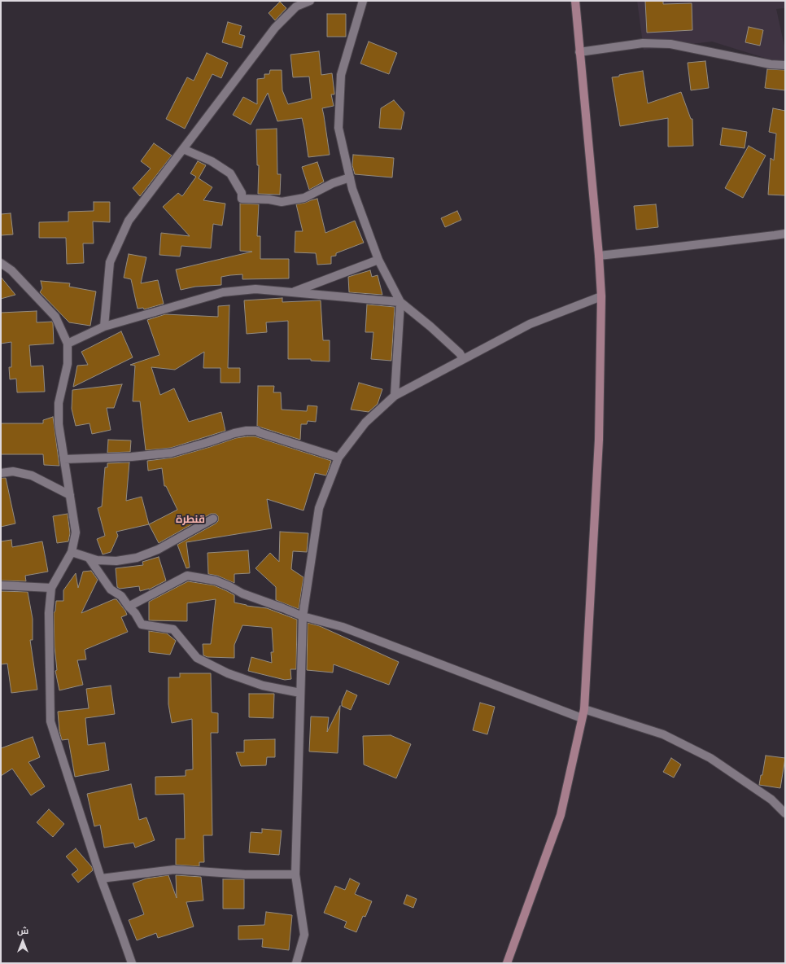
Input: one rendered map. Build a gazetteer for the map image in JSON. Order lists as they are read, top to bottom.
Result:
{
  "districts": ["قنطرة"],
  "north": "top"
}
